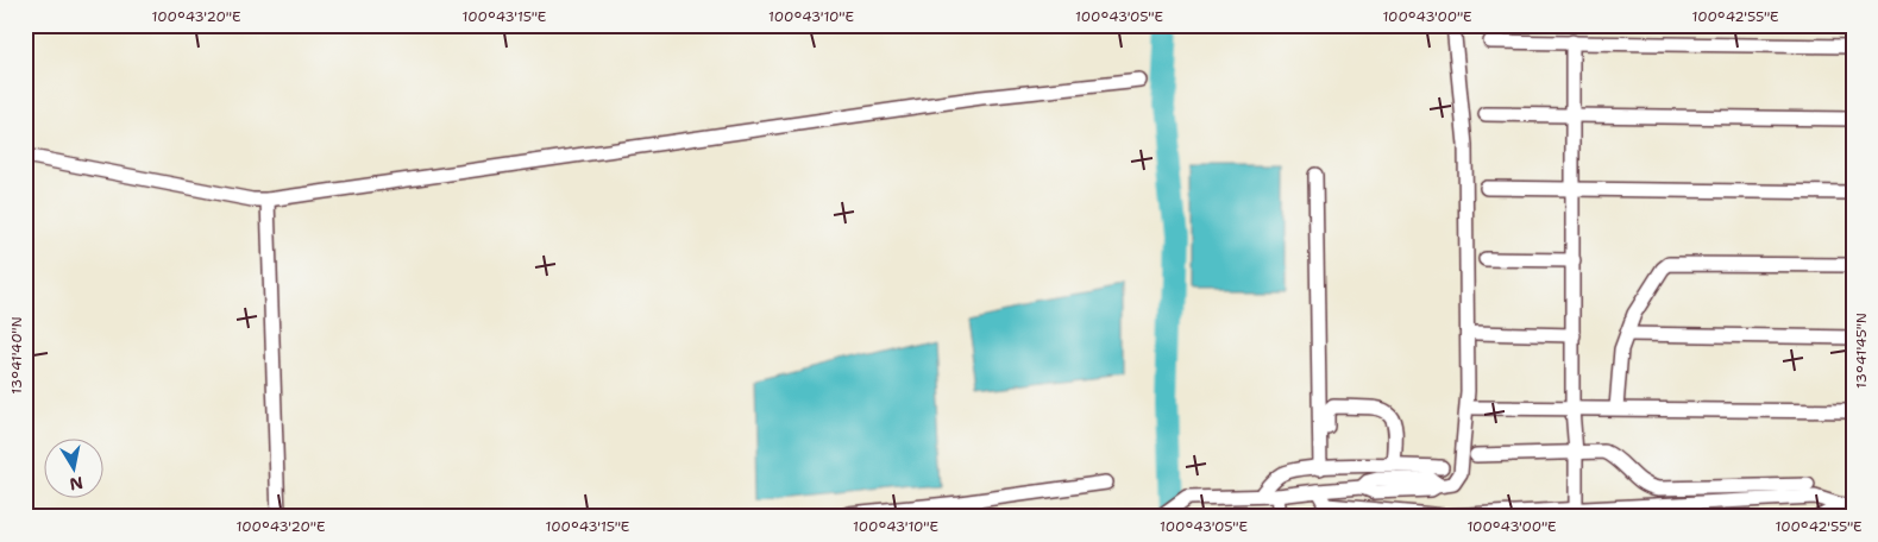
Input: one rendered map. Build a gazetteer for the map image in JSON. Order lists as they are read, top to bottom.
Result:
{
  "north": "bottom",
  "coordinates": [
    "100°43'20\"E",
    "100°43'15\"E",
    "100°43'10\"E",
    "100°43'05\"E",
    "100°43'00\"E",
    "100°42'55\"E",
    "13°41'45\"N",
    "13°41'40\"N"
  ]
}
